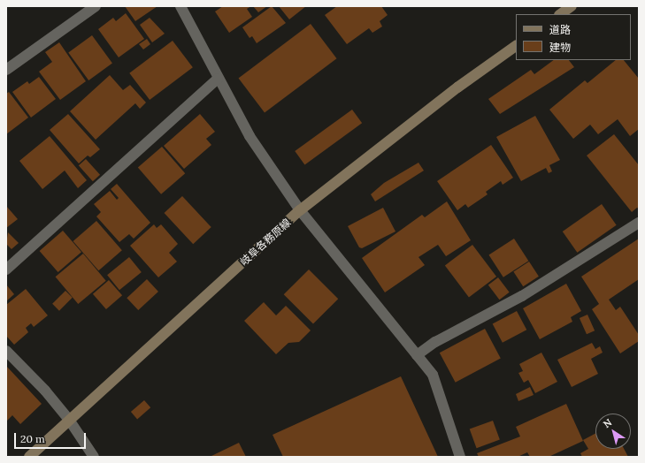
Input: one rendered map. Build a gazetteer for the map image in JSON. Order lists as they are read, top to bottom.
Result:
{
  "streets": {
    "main road": ["岐阜各務原線"]
  },
  "legend": ["道路", "建物"],
  "scale_bar": "20 m",
  "north": "top left"
}
